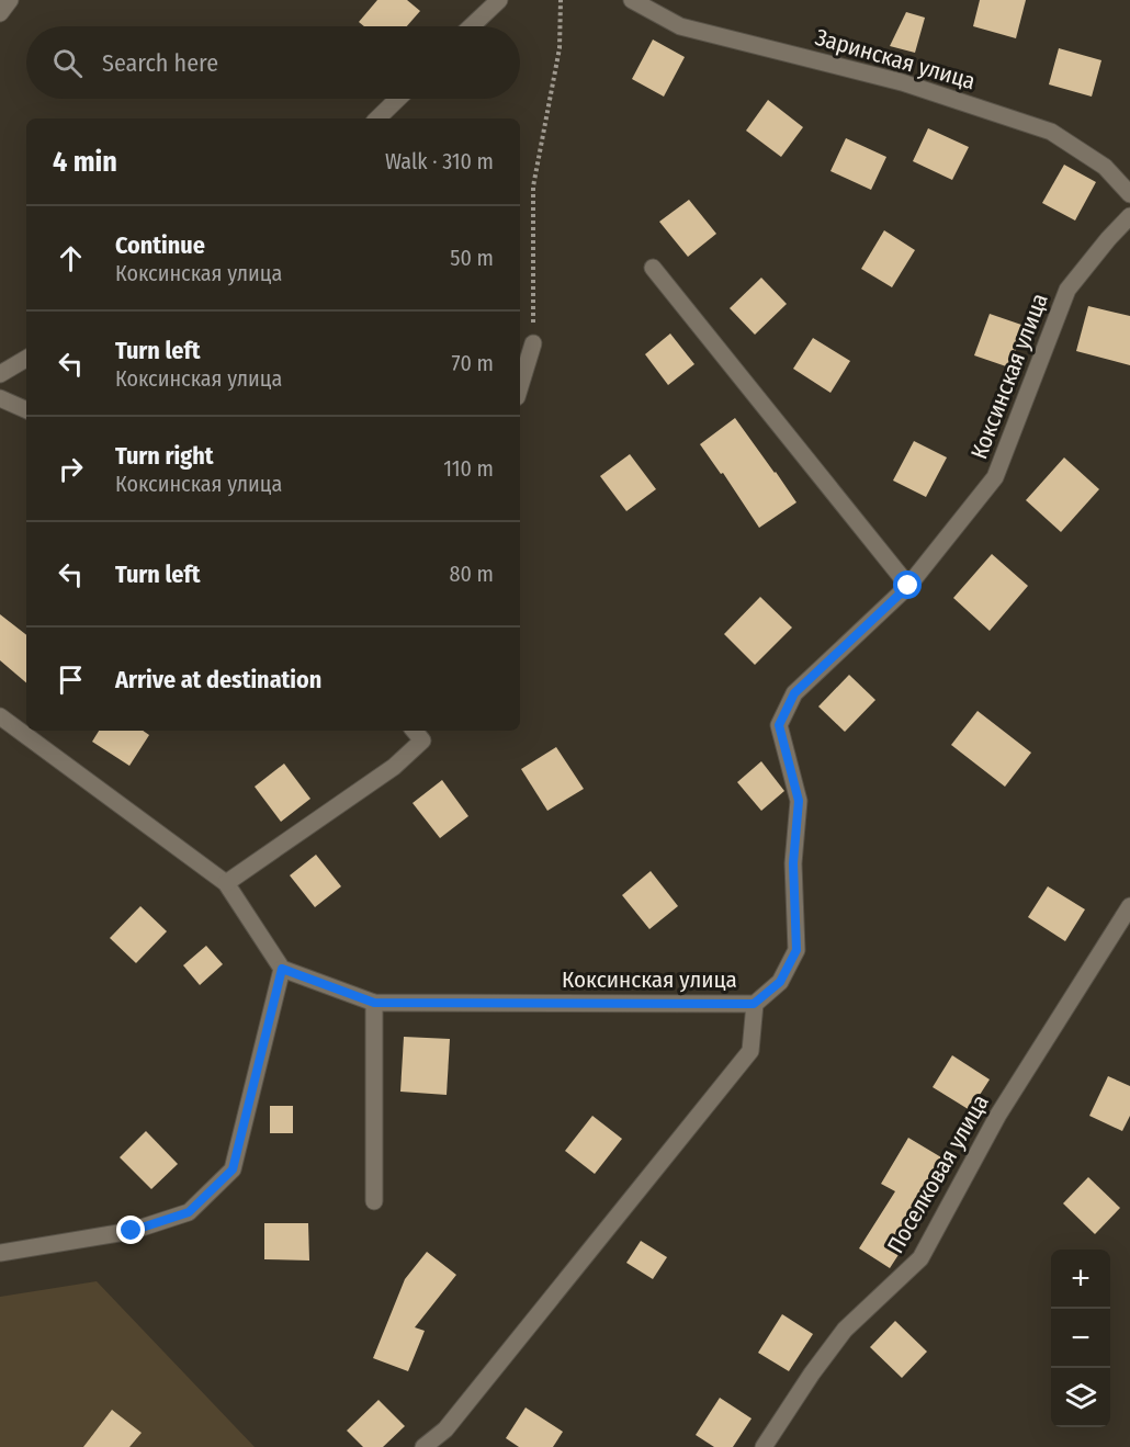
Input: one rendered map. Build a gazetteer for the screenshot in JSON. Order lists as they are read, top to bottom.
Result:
{
  "streets": {
    "street": ["Заринская улица", "Коксинская улица", "Поселковая улица"]
  },
  "page": {
    "search": "Search here",
    "heading": ["4 min", "Walk · 310 m"],
    "list": [
      ["Continue", "Коксинская улица", "50 m"],
      ["Turn left", "Коксинская улица", "70 m"],
      ["Turn right", "Коксинская улица", "110 m"],
      ["Turn left", "80 m"],
      "Arrive at destination"
    ],
    "map_buttons": ["+", "−"]
  }
}
